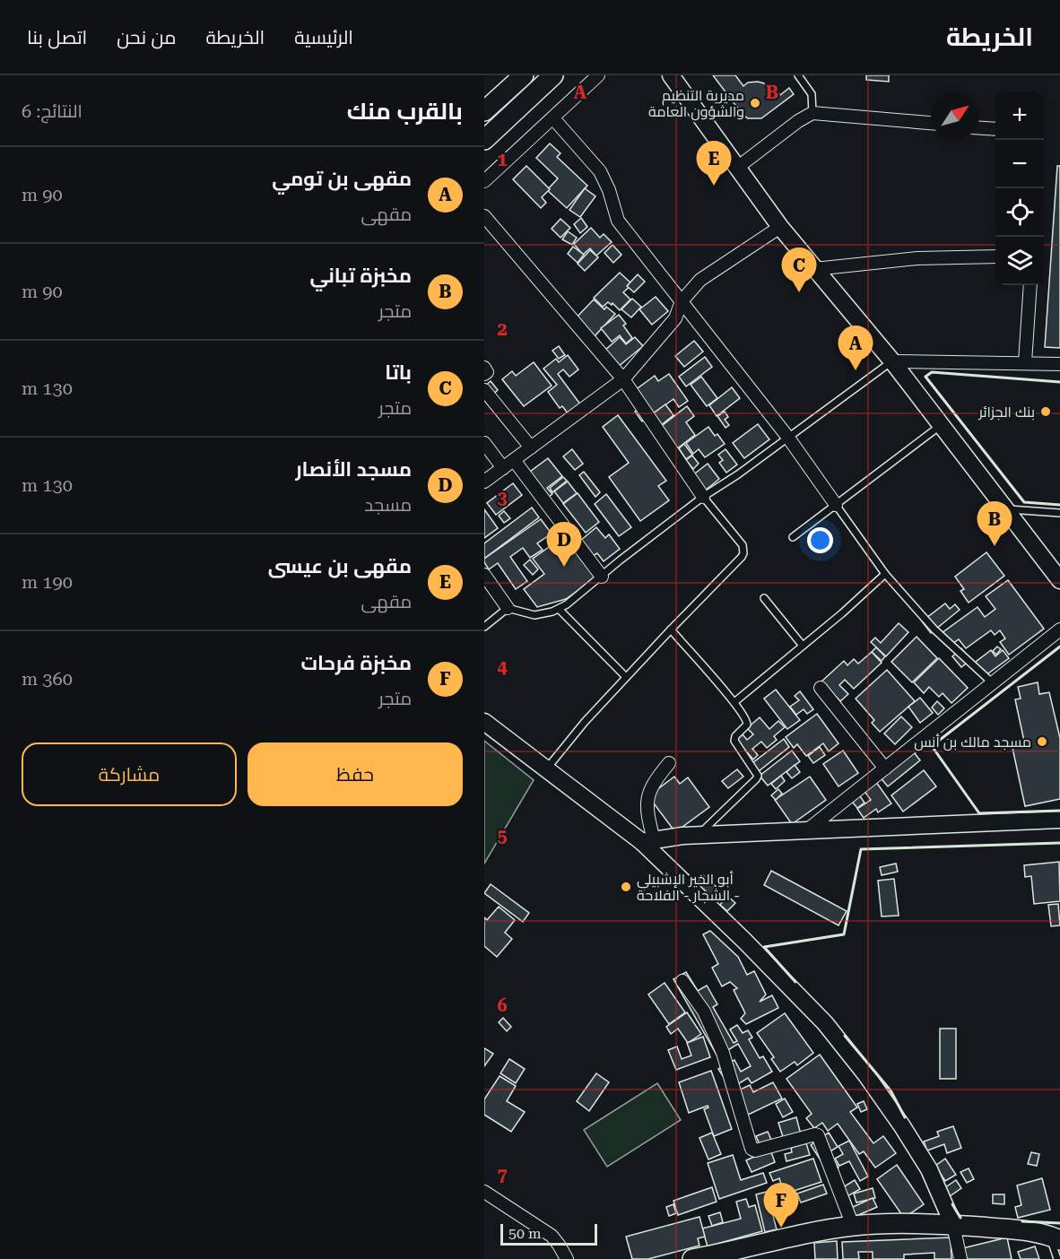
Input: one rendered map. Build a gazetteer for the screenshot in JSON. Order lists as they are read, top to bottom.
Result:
{
  "places": [
    "مديرية التنظيم والشؤون العامة",
    "بنك الجزائر",
    "مسجد مالك بن أنس",
    "أبو الخير الإشبيلي الشجار - الفلاحة -"
  ],
  "scale_bar": "50 m",
  "north": "top right",
  "page": {
    "header": "الخريطة",
    "nav": [
      "الرئيسية",
      "الخريطة",
      "من نحن",
      "اتصل بنا"
    ],
    "heading": ["بالقرب منك", "النتائج: 6"],
    "map_buttons": ["+", "−"],
    "pins": [
      "E",
      "C",
      "A",
      "B",
      "D",
      "F"
    ],
    "list": [
      {
        "mark": "A",
        "name": "مقهى بن تومي",
        "note": "مقهى",
        "value": "90 m"
      },
      {
        "mark": "B",
        "name": "مخبزة تباني",
        "note": "متجر",
        "value": "90 m"
      },
      {
        "mark": "C",
        "name": "باتا",
        "note": "متجر",
        "value": "130 m"
      },
      {
        "mark": "D",
        "name": "مسجد الأنصار",
        "note": "مسجد",
        "value": "130 m"
      },
      {
        "mark": "E",
        "name": "مقهى بن عيسى",
        "note": "مقهى",
        "value": "190 m"
      },
      {
        "mark": "F",
        "name": "مخبزة فرحات",
        "note": "متجر",
        "value": "360 m"
      }
    ],
    "buttons": ["حفظ", "مشاركة"],
    "scale": "50 m"
  },
  "grid": {
    "columns": ["A", "B"],
    "rows": [
      "1",
      "2",
      "3",
      "4",
      "5",
      "6",
      "7"
    ]
  }
}
